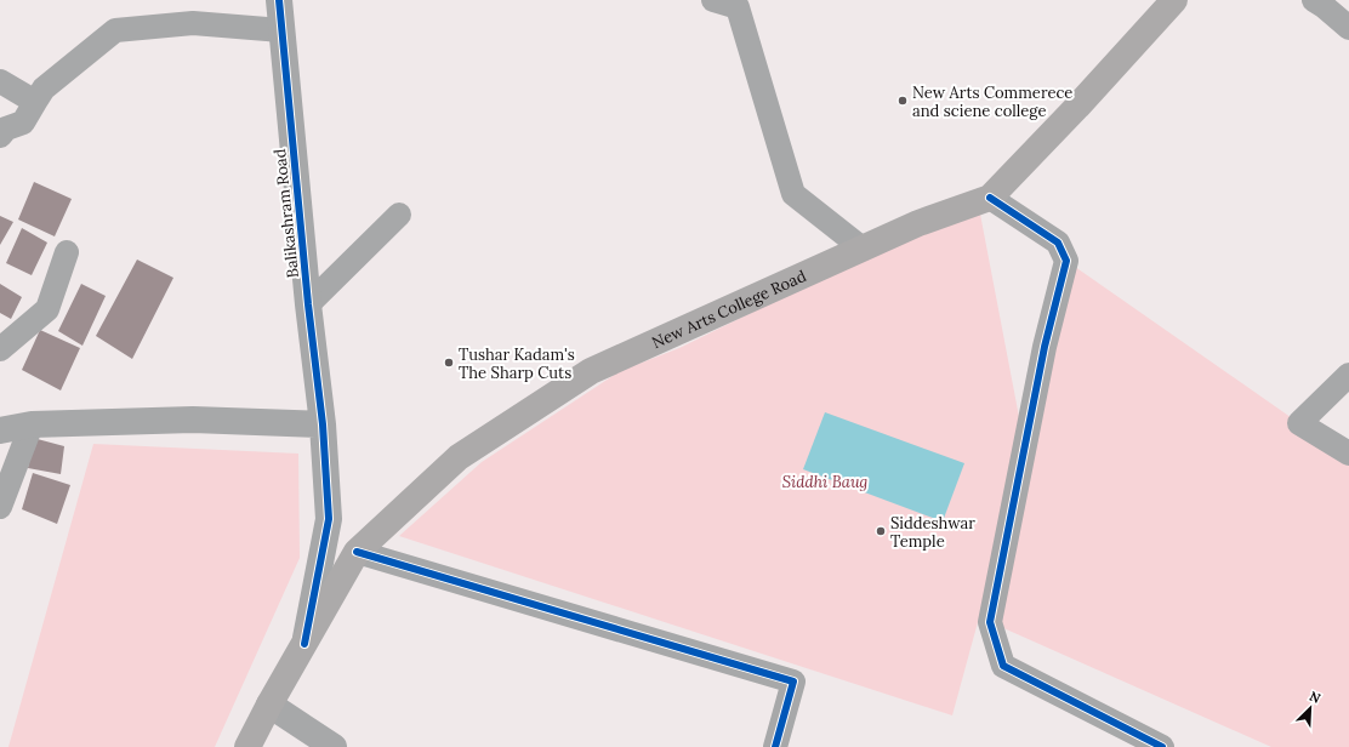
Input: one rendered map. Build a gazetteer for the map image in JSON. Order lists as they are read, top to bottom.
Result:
{
  "streets": {
    "main road": ["New Arts College Road"],
    "street": ["Balikashram Road"]
  },
  "crossings": [
    ["Balikashram Road", "New Arts College Road"]
  ],
  "parks": ["Siddhi Baug"],
  "places": ["New Arts Commerece and sciene college", "Tushar Kadam's The Sharp Cuts", "Siddeshwar Temple"],
  "north": "top right"
}
